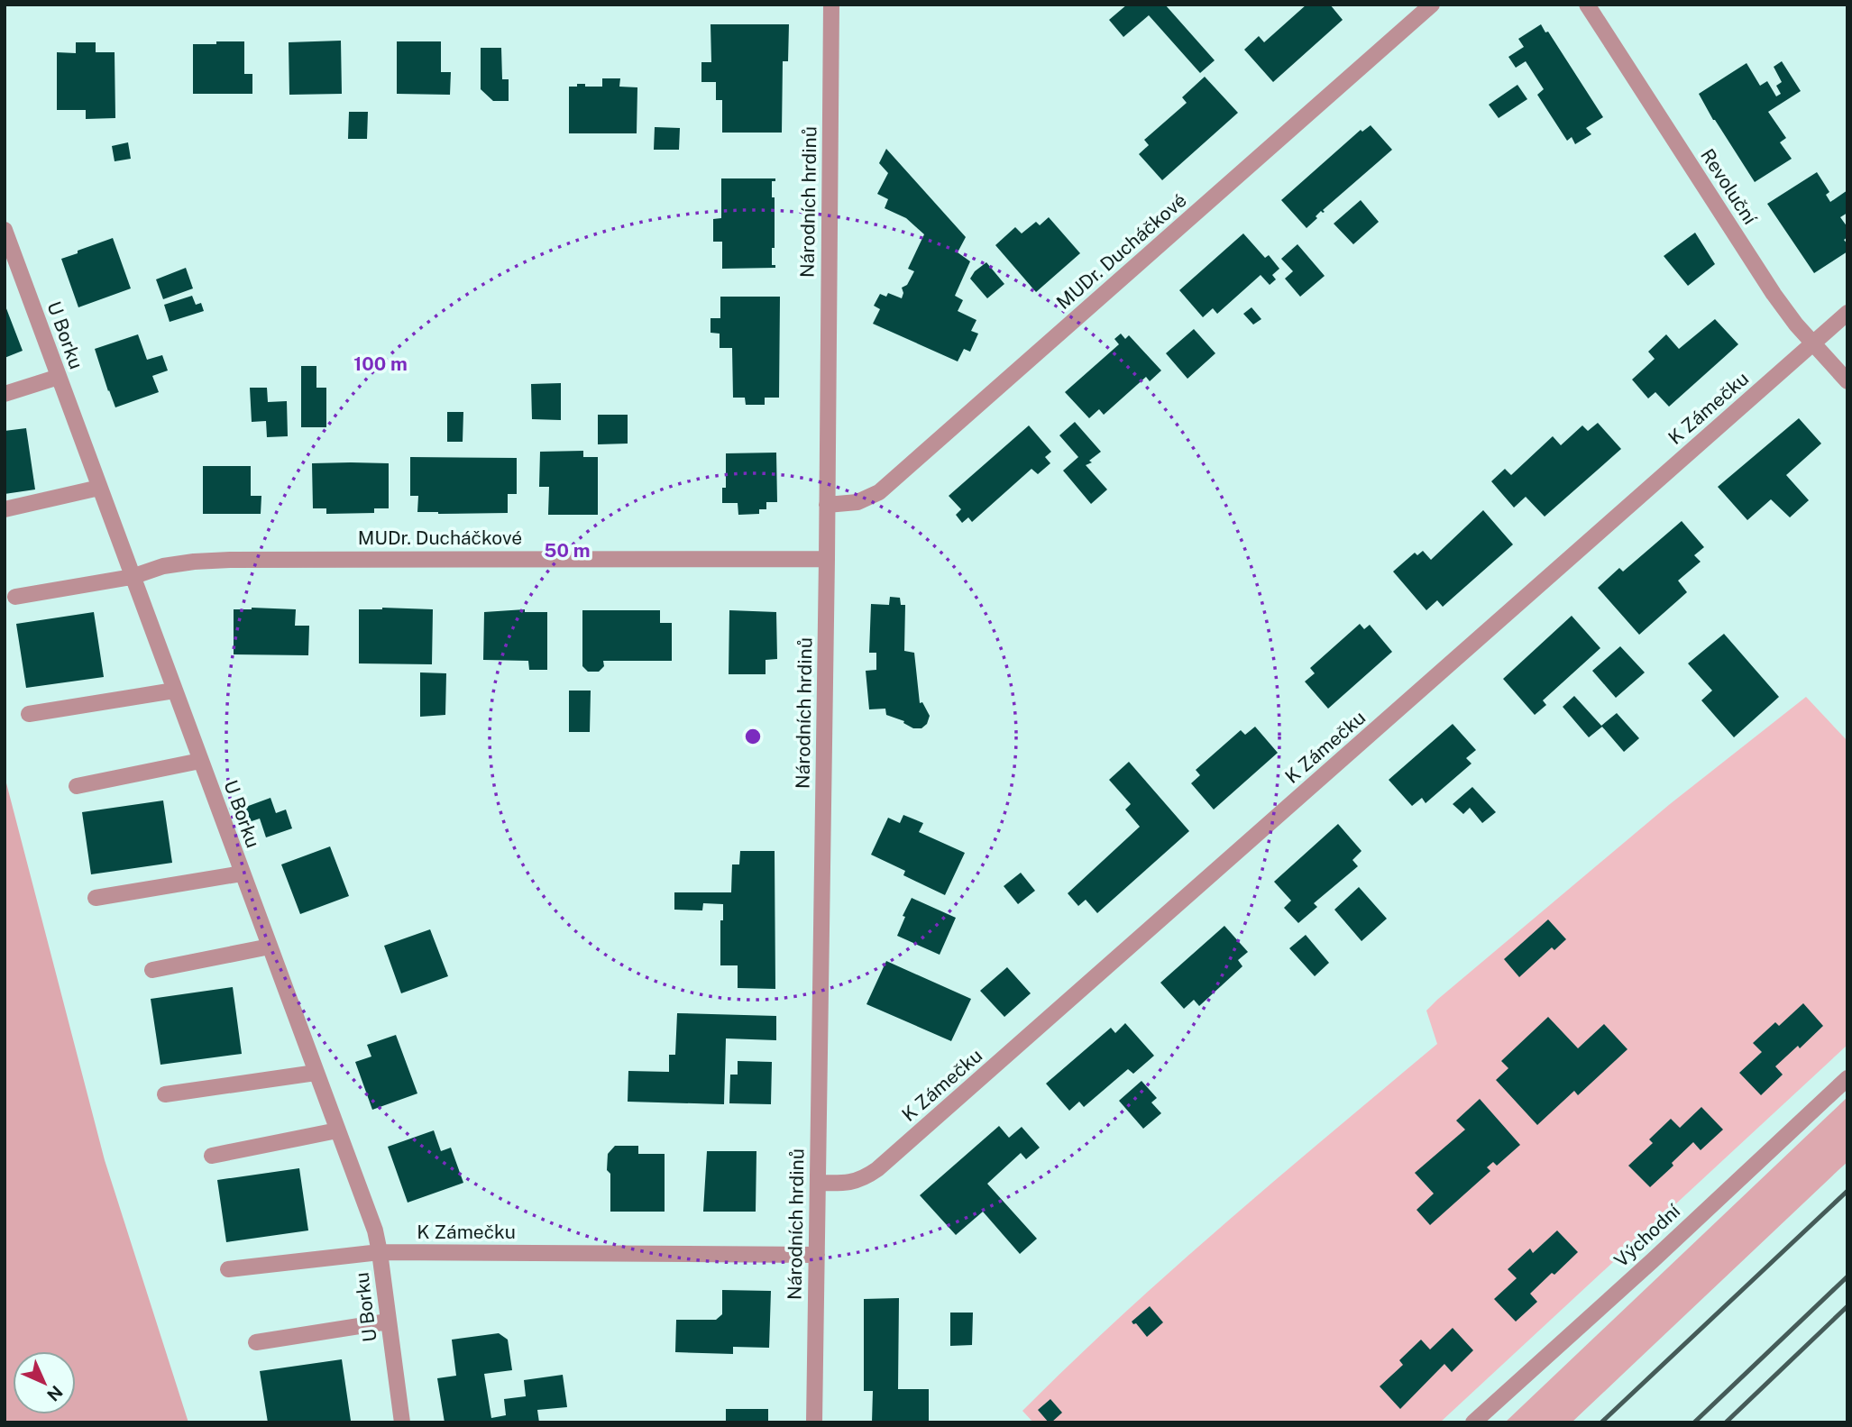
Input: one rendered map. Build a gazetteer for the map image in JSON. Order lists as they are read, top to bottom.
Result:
{
  "streets": {
    "street": [
      "Revoluční",
      "Národních hrdinů",
      "MUDr. Ducháčkové",
      "U Borku",
      "K Zámečku",
      "Východní"
    ]
  },
  "crossings": [
    ["Revoluční", "K Zámečku"],
    ["Národních hrdinů", "MUDr. Ducháčkové"],
    ["Národních hrdinů", "K Zámečku"],
    ["MUDr. Ducháčkové", "U Borku"],
    ["U Borku", "K Zámečku"]
  ],
  "north": "bottom right",
  "rings": ["100 m", "50 m"]
}
